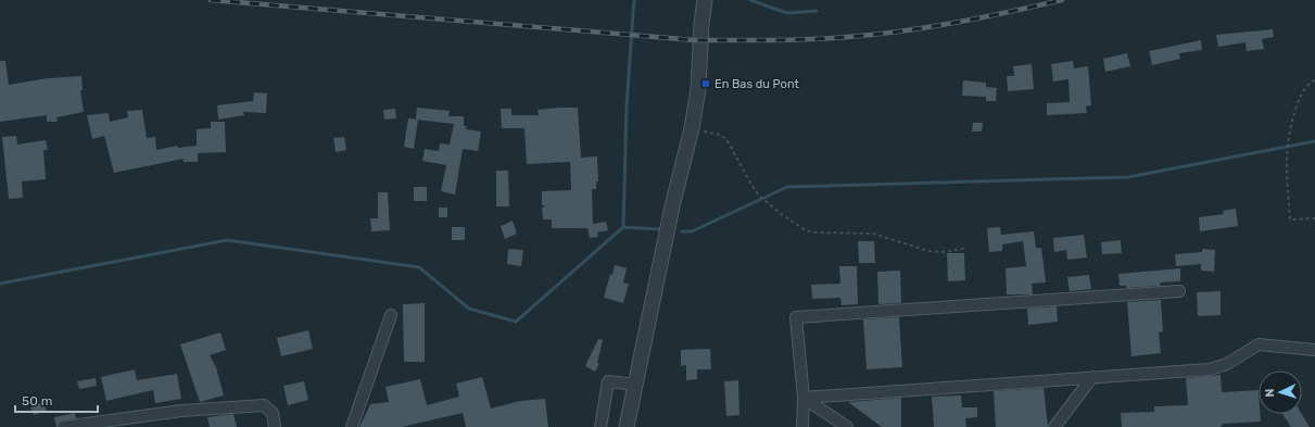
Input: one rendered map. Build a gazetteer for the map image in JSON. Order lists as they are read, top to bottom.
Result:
{
  "places": {
    "transit": ["En Bas du Pont"]
  },
  "scale_bar": "50 m",
  "north": "left"
}
